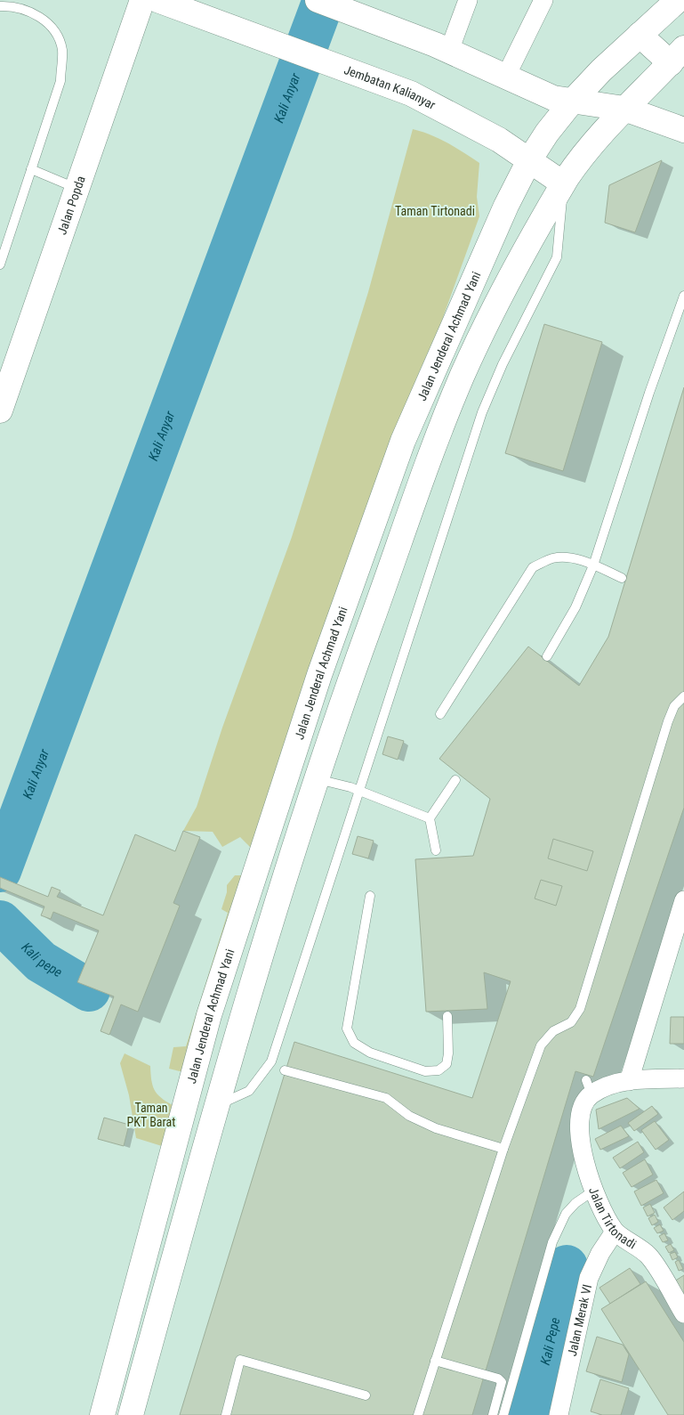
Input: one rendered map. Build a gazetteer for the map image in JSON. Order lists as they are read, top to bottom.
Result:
{
  "streets": {
    "main road": ["Jembatan Kalianyar", "Jalan Popda", "Jalan Jenderal Achmad Yani"],
    "street": ["Jalan Tirtonadi", "Jalan Merak VI"]
  },
  "crossings": [
    ["Jembatan Kalianyar", "Jalan Jenderal Achmad Yani"],
    ["Jalan Tirtonadi", "Jalan Merak VI"]
  ],
  "water": ["Kali Anyar", "Kali pepe", "Kali Pepe"],
  "parks": ["Taman Tirtonadi", "Taman PKT Barat"]
}
